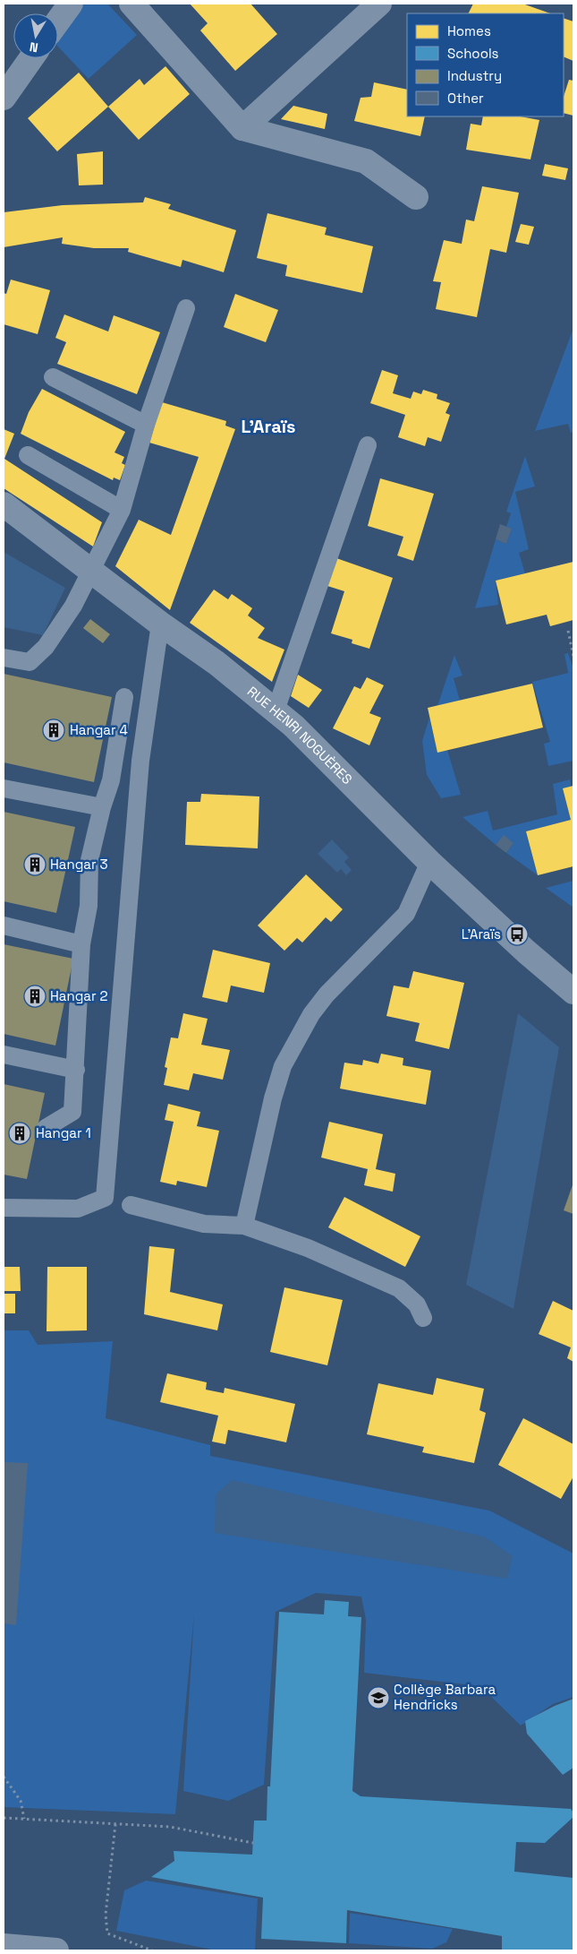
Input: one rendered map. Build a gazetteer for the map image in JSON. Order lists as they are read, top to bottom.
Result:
{
  "streets": {
    "street": ["RUE HENRI NOGUÈRES"]
  },
  "districts": ["L'Araïs"],
  "places": {
    "building": [
      "Hangar 4",
      "Hangar 3",
      "Hangar 2",
      "Hangar 1"
    ],
    "bus stop": ["L'Araïs"],
    "school or university": ["Collège Barbara Hendricks"]
  },
  "legend": [
    "Homes",
    "Schools",
    "Industry",
    "Other"
  ],
  "north": "bottom"
}
